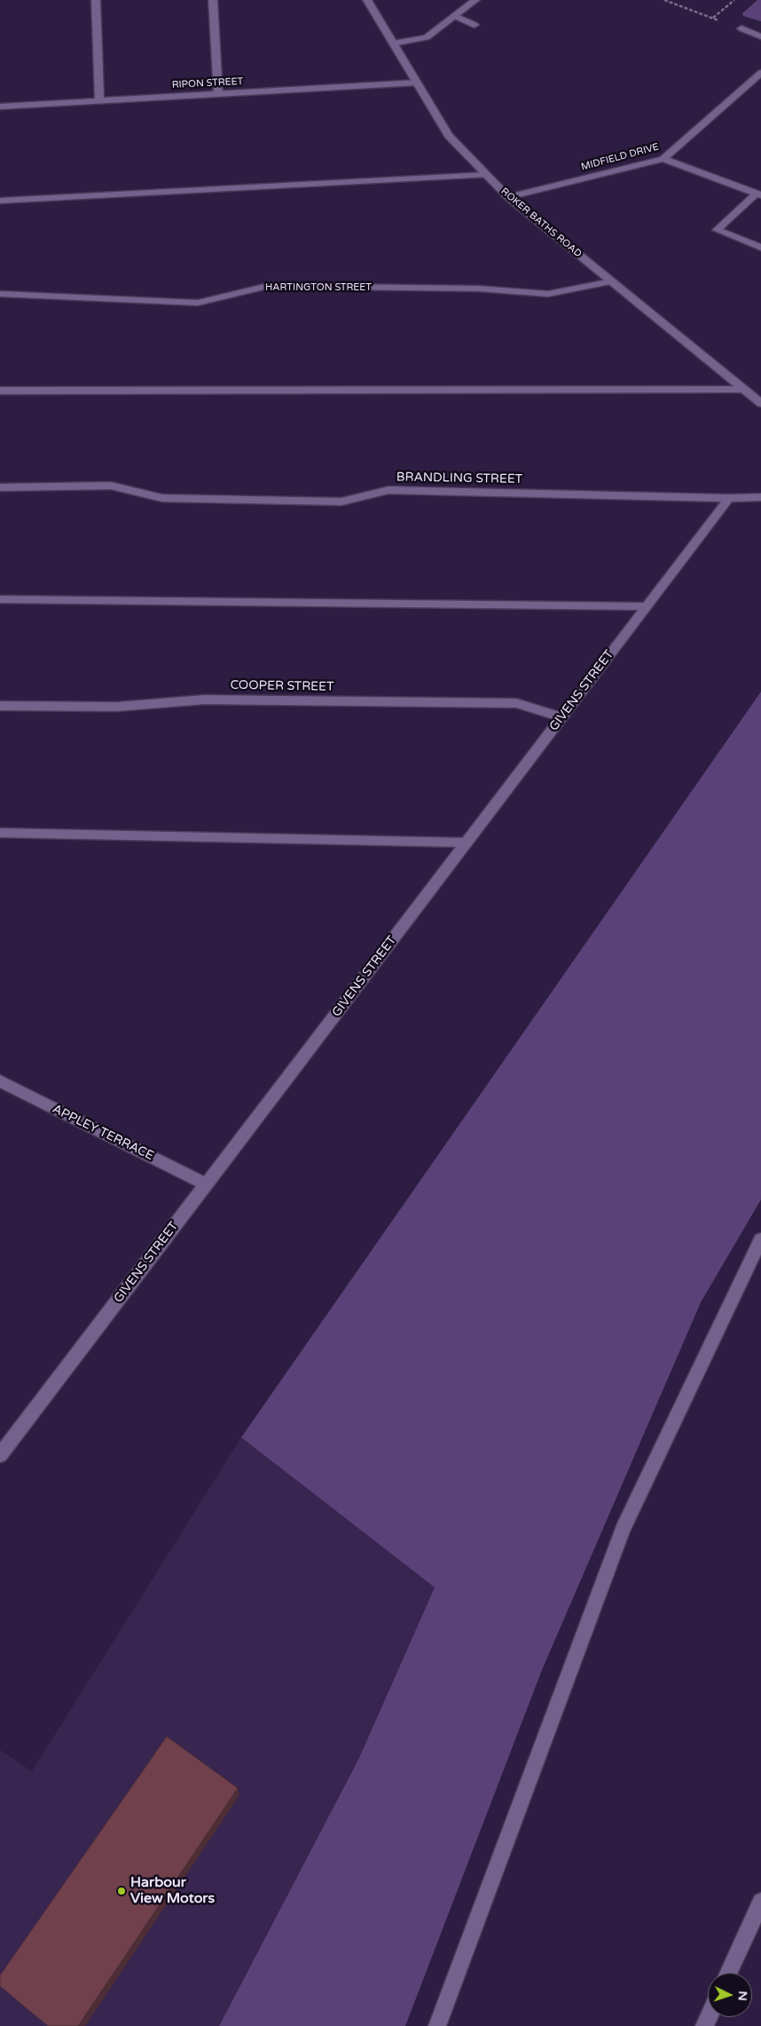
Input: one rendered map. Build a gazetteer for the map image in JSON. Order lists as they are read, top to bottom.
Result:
{
  "streets": {
    "street": [
      "RIPON STREET",
      "MIDFIELD DRIVE",
      "ROKER BATHS ROAD",
      "HARTINGTON STREET",
      "BRANDLING STREET",
      "COOPER STREET",
      "GIVENS STREET",
      "APPLEY TERRACE"
    ]
  },
  "crossings": [
    ["RIPON STREET", "ROKER BATHS ROAD"],
    ["MIDFIELD DRIVE", "ROKER BATHS ROAD"],
    ["ROKER BATHS ROAD", "HARTINGTON STREET"],
    ["BRANDLING STREET", "GIVENS STREET"],
    ["COOPER STREET", "GIVENS STREET"],
    ["GIVENS STREET", "APPLEY TERRACE"]
  ],
  "places": ["Harbour View Motors"],
  "north": "right"
}
